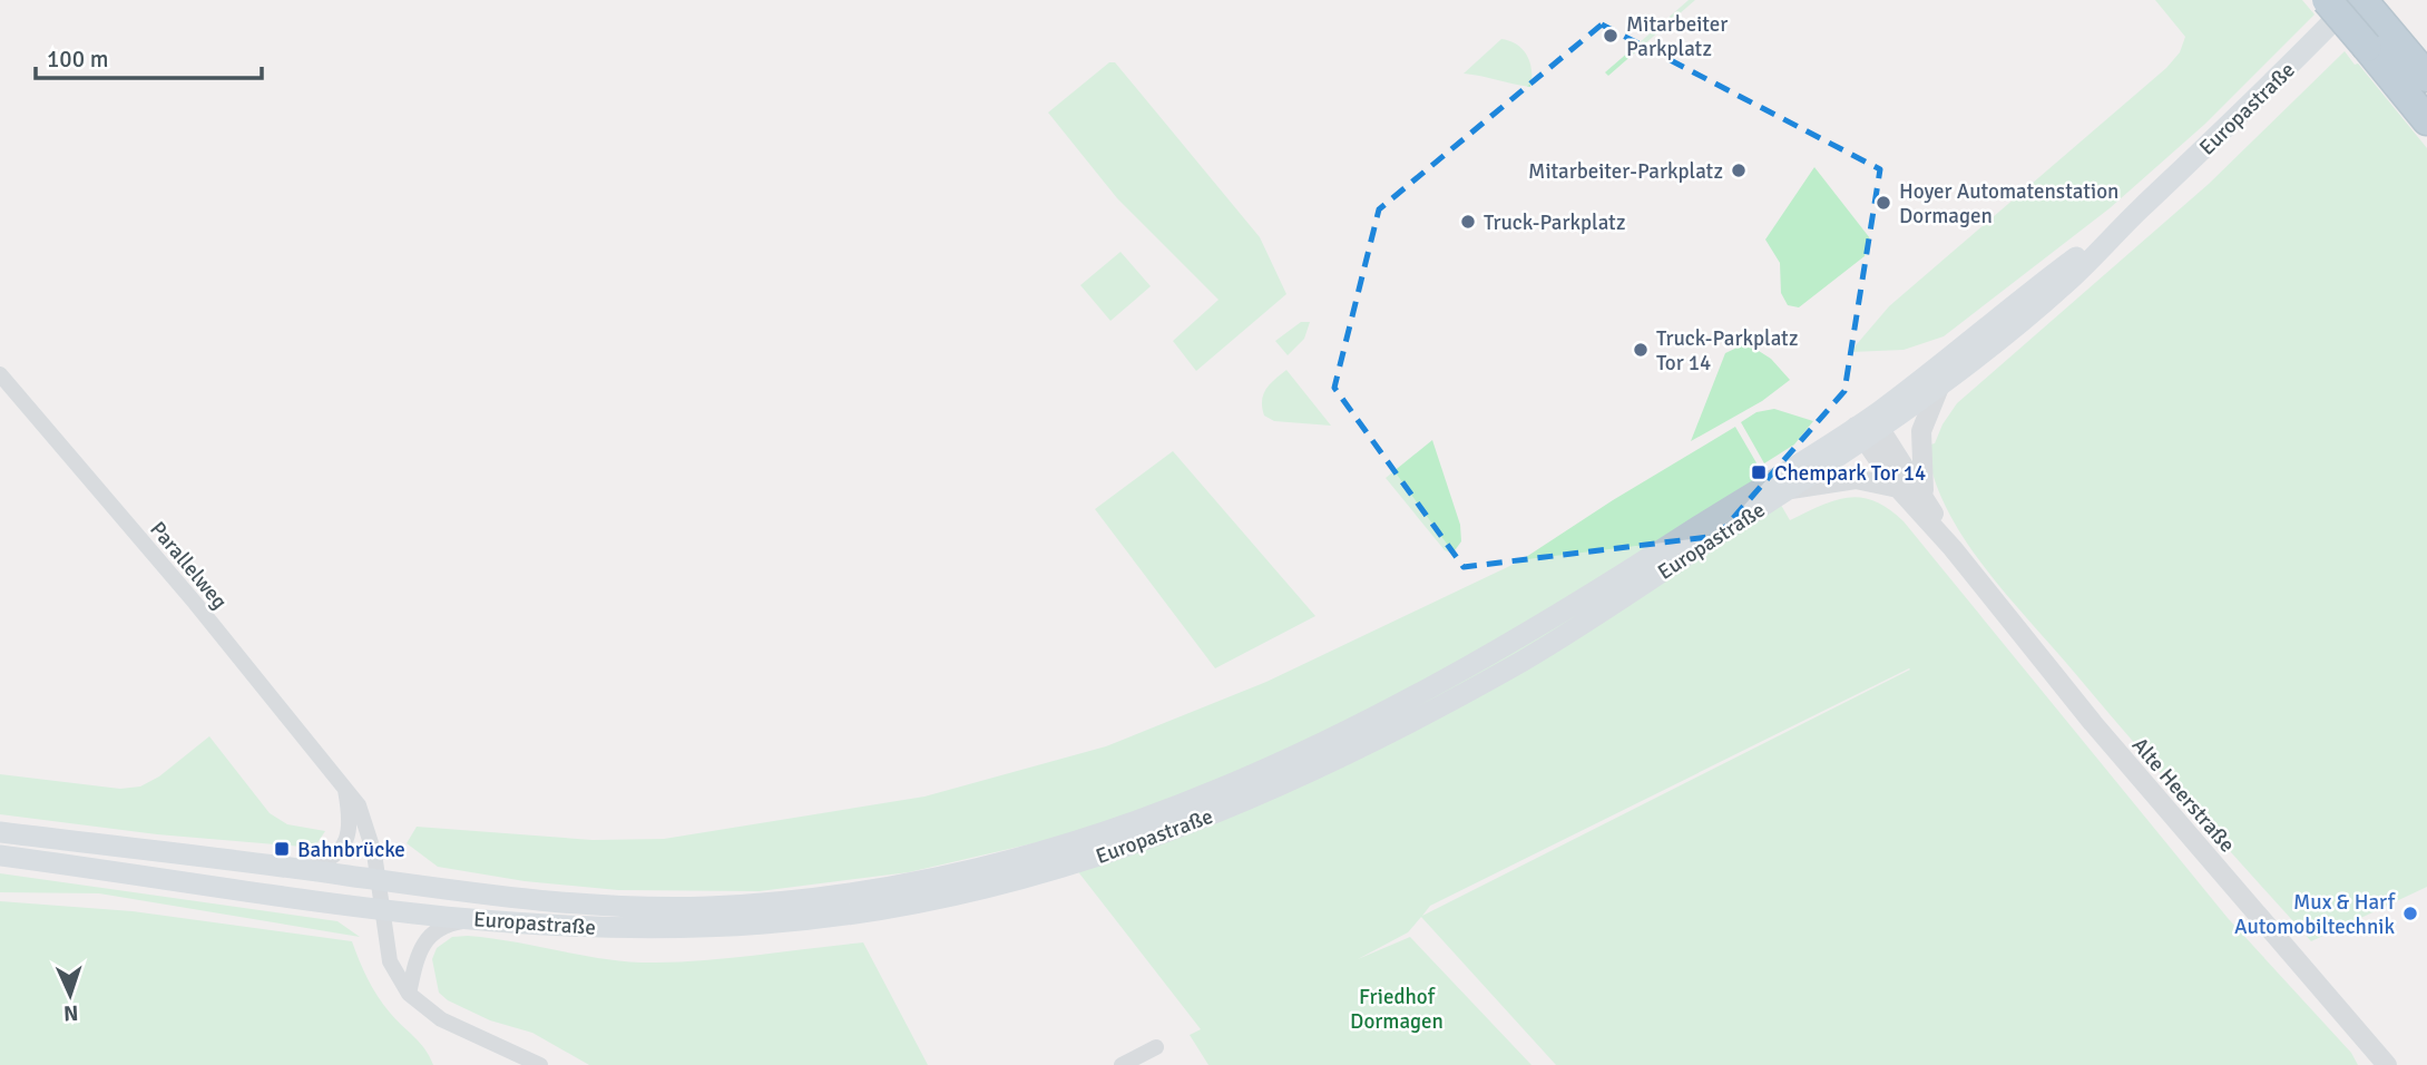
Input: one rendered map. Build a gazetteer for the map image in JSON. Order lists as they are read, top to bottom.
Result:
{
  "streets": {
    "main road": ["Europastraße"],
    "street": ["Parallelweg", "Alte Heerstraße"]
  },
  "crossings": [
    ["Europastraße", "Parallelweg"],
    ["Europastraße", "Alte Heerstraße"]
  ],
  "parks": ["Friedhof Dormagen"],
  "places": {
    "other": [
      "Mitarbeiter Parkplatz",
      "Mitarbeiter-Parkplatz",
      "Hoyer Automatenstation Dormagen",
      "Truck-Parkplatz",
      "Truck-Parkplatz Tor 14",
      "Mux & Harf Automobiltechnik"
    ],
    "transit": ["Chempark Tor 14", "Bahnbrücke"]
  },
  "scale_bar": "100 m",
  "north": "bottom"
}
